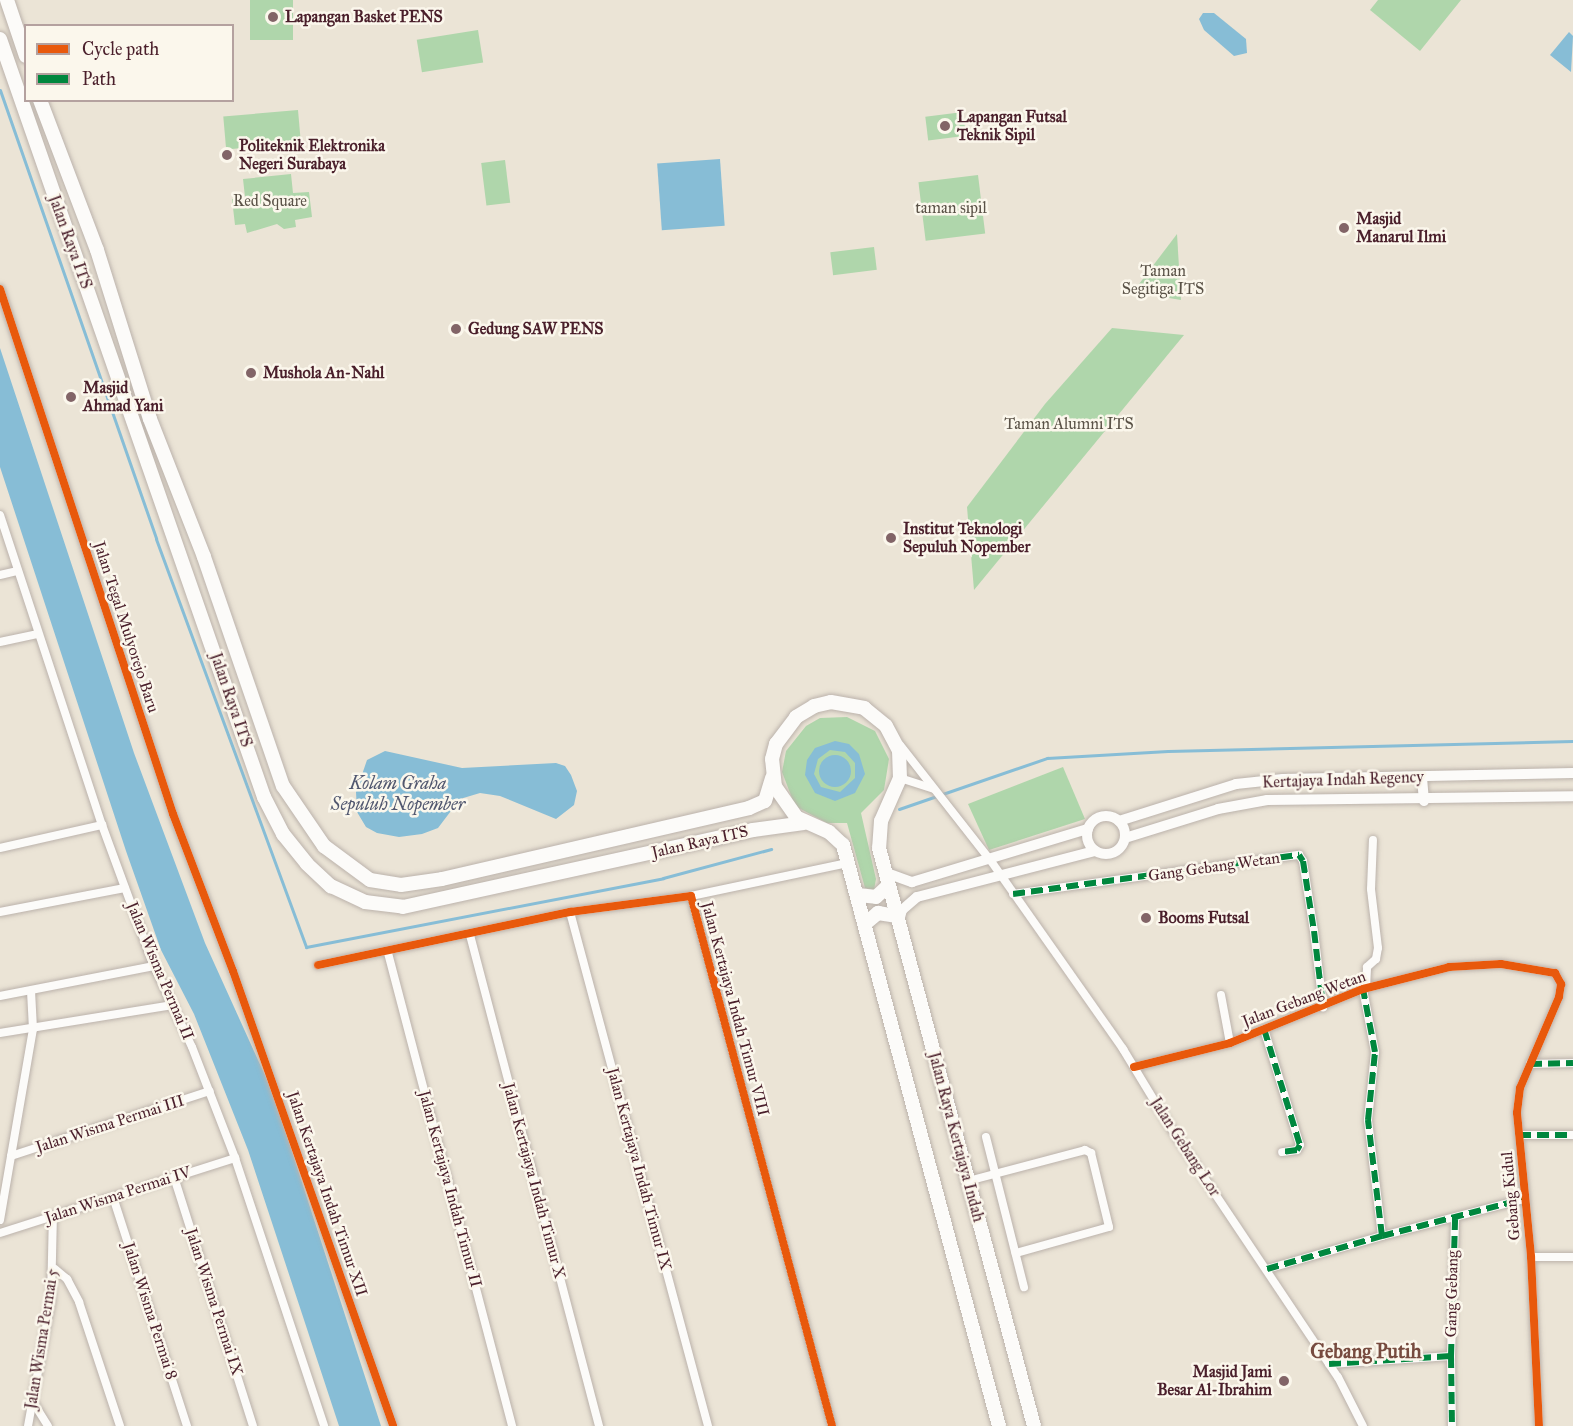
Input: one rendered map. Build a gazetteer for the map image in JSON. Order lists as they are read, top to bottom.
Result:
{
  "streets": {
    "main road": ["Jalan Raya ITS", "Jalan Raya Kertajaya Indah"],
    "street": [
      "Jalan Tegal Mulyorejo Baru",
      "Kertajaya Indah Regency",
      "Gang Gebang Wetan",
      "Jalan Wisma Permai II",
      "Jalan Gebang Wetan",
      "Jalan Kertajaya Indah Timur VIII",
      "Jalan Wisma Permai III",
      "Jalan Gebang Lor",
      "Jalan Kertajaya Indah Timur IX",
      "Jalan Kertajaya Indah Timur X",
      "Jalan Kertajaya Indah Timur II",
      "Jalan Kertajaya Indah Timur XII",
      "Jalan Wisma Permai IV",
      "Gebang Kidul",
      "Gang Gebang",
      "Jalan Wisma Permai IX",
      "Jalan Wisma Permai 8",
      "Jalan Wisma Permai 5"
    ]
  },
  "crossings": [
    ["Jalan Raya ITS", "Jalan Raya Kertajaya Indah"],
    ["Jalan Tegal Mulyorejo Baru", "Jalan Kertajaya Indah Timur XII"],
    ["Gang Gebang Wetan", "Jalan Gebang Wetan"],
    ["Gang Gebang Wetan", "Jalan Gebang Lor"],
    ["Jalan Wisma Permai II", "Jalan Wisma Permai III"],
    ["Jalan Wisma Permai II", "Jalan Wisma Permai IV"],
    ["Jalan Gebang Wetan", "Jalan Gebang Lor"],
    ["Jalan Gebang Wetan", "Gebang Kidul"],
    ["Jalan Kertajaya Indah Timur VIII", "Jalan Kertajaya Indah Timur IX"],
    ["Jalan Kertajaya Indah Timur VIII", "Jalan Kertajaya Indah Timur X"],
    ["Jalan Kertajaya Indah Timur VIII", "Jalan Kertajaya Indah Timur II"],
    ["Jalan Gebang Lor", "Gang Gebang"],
    ["Jalan Wisma Permai IV", "Jalan Wisma Permai IX"],
    ["Jalan Wisma Permai IV", "Jalan Wisma Permai 8"],
    ["Jalan Wisma Permai IV", "Jalan Wisma Permai 5"]
  ],
  "districts": ["Gebang Putih"],
  "water": ["Kolam Graha Sepuluh Nopember"],
  "parks": [
    "Red Square",
    "taman sipil",
    "Taman Segitiga ITS",
    "Taman Alumni ITS"
  ],
  "places": [
    "Lapangan Basket PENS",
    "Lapangan Futsal Teknik Sipil",
    "Politeknik Elektronika Negeri Surabaya",
    "Masjid Manarul Ilmi",
    "Gedung SAW PENS",
    "Mushola An-Nahl",
    "Masjid Ahmad Yani",
    "Institut Teknologi Sepuluh Nopember",
    "Booms Futsal",
    "Masjid Jami Besar Al-Ibrahim"
  ],
  "legend": ["Cycle path", "Path"]
}
